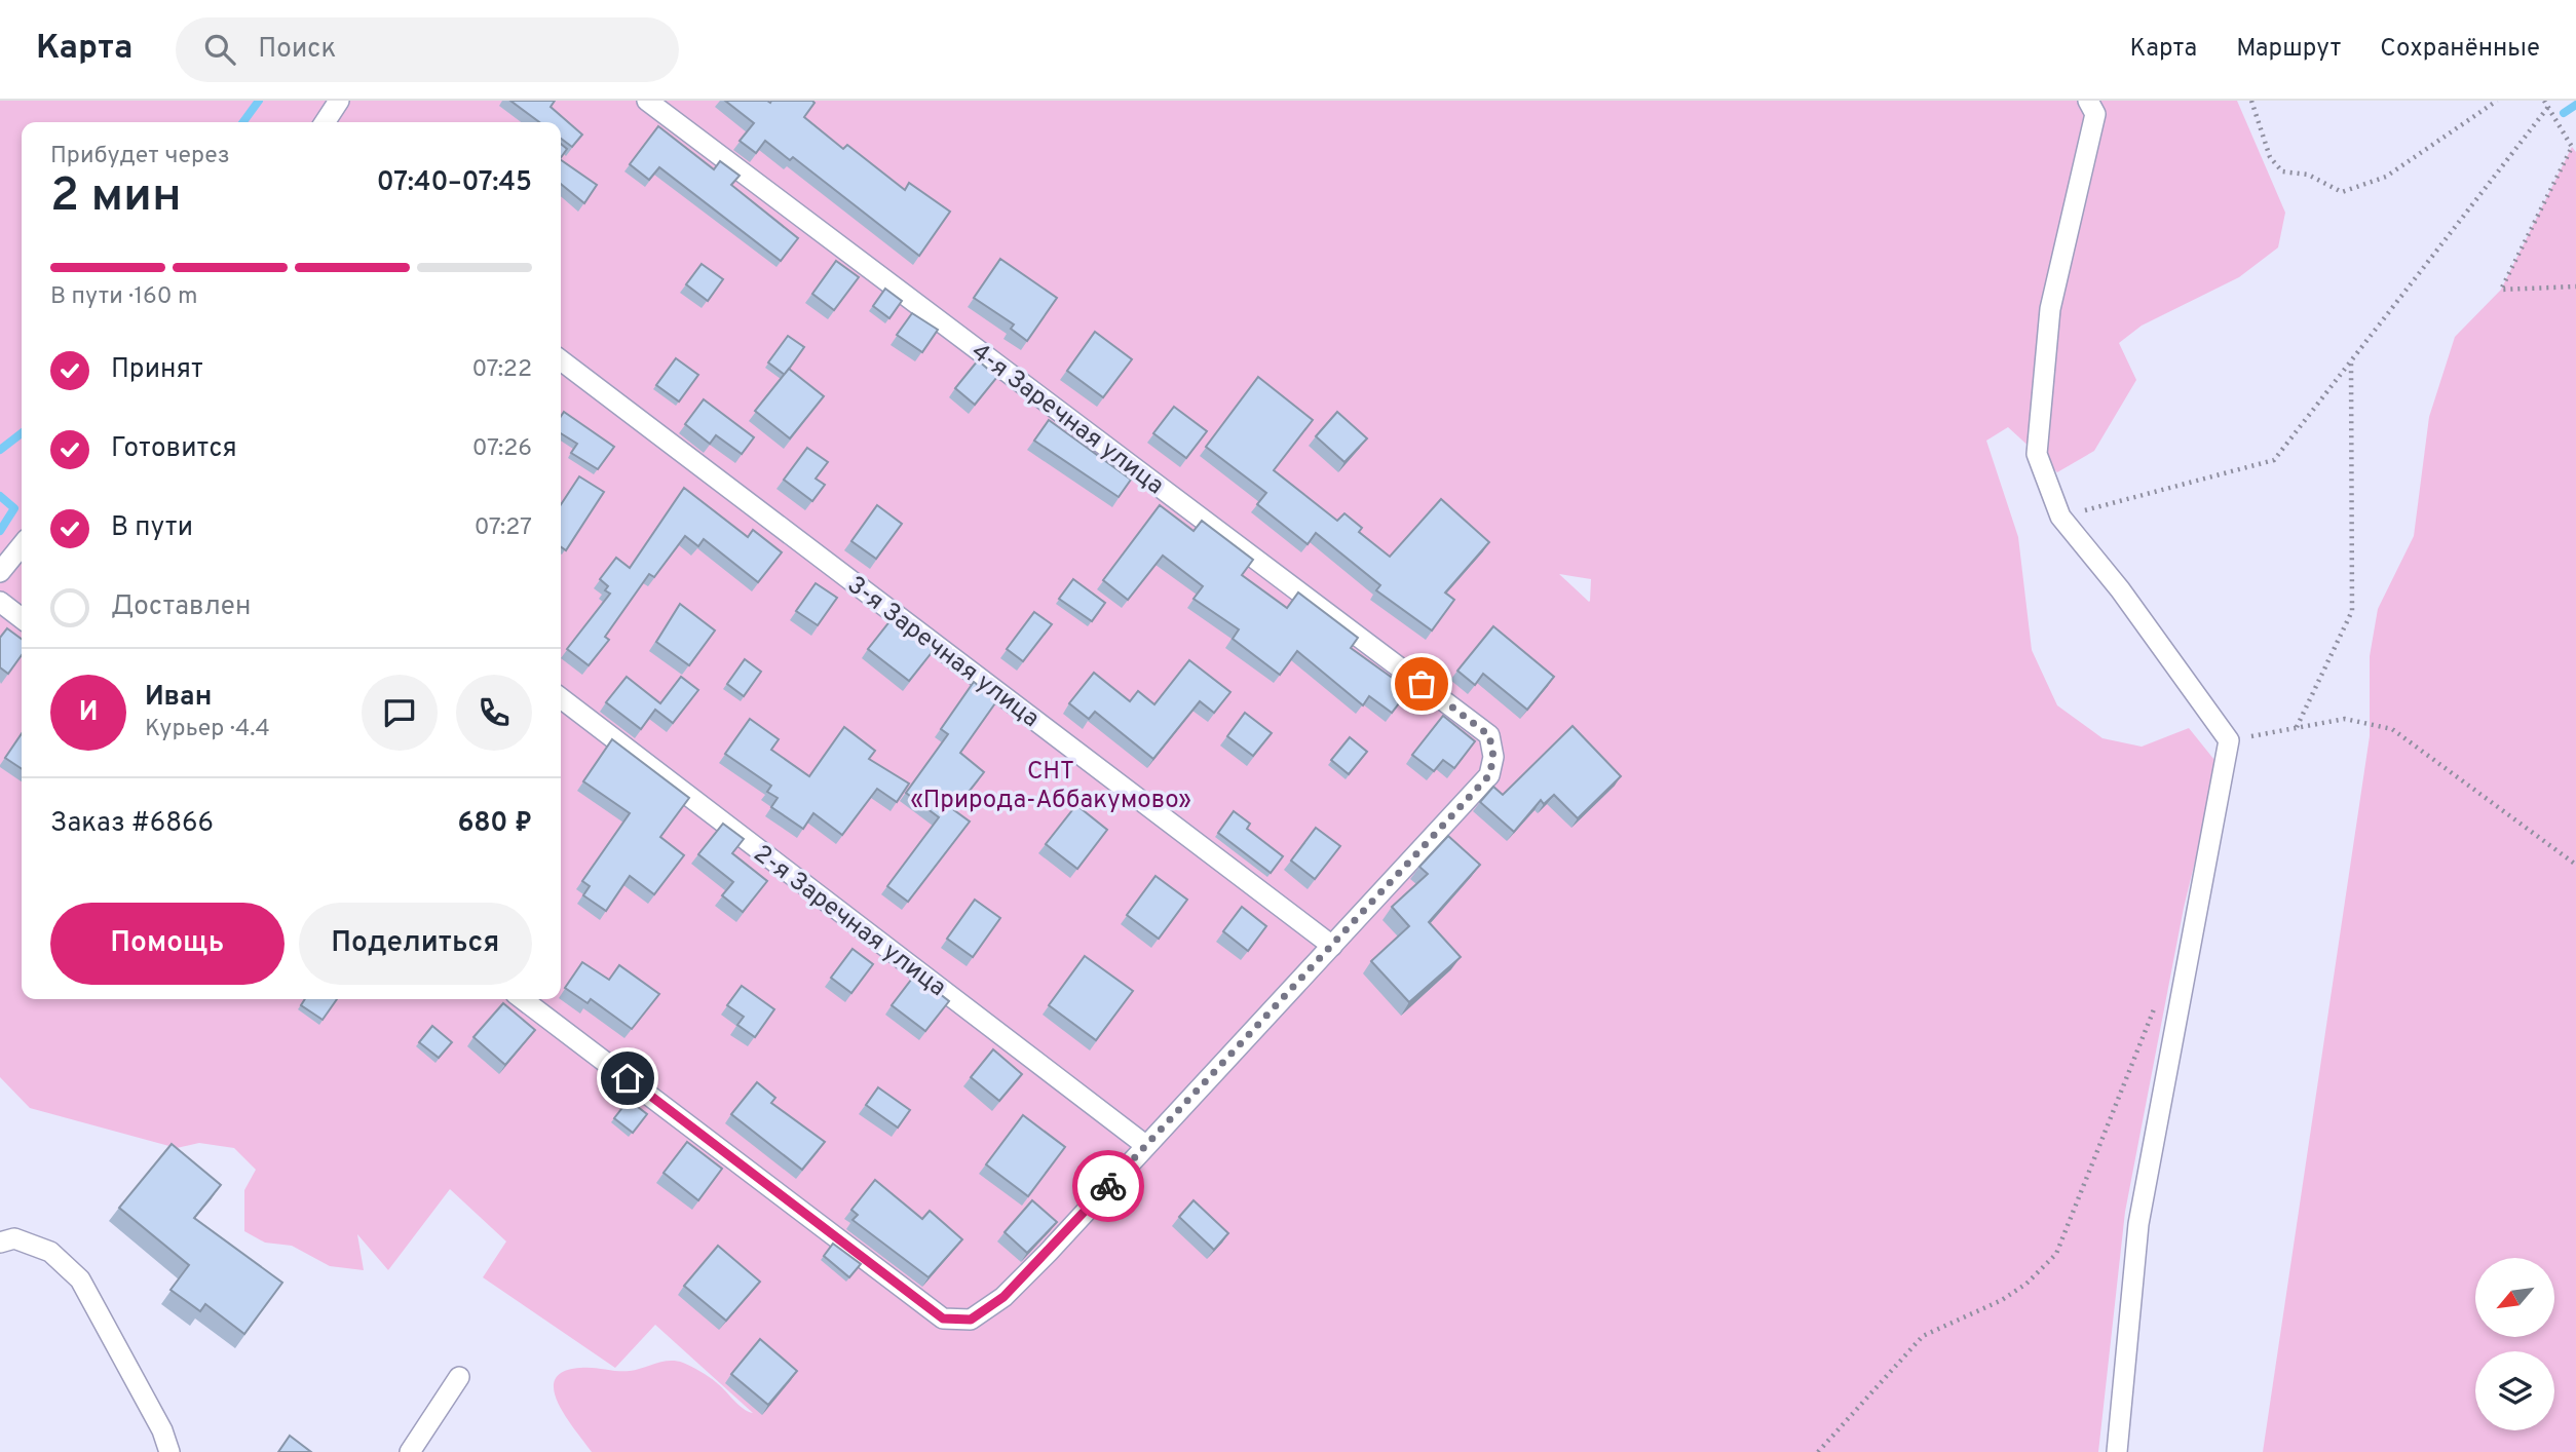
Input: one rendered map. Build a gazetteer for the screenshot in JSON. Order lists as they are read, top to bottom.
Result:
{
  "streets": {
    "street": ["4-я Заречная улица", "3-я Заречная улица", "2-я Заречная улица"]
  },
  "crossings": [
    ["4-я Заречная улица", "3-я Заречная улица"]
  ],
  "parks": ["СНТ «Природа-Аббакумово»"],
  "north": "bottom left",
  "page": {
    "header": "Карта",
    "search": "Поиск",
    "nav": ["Карта", "Маршрут", "Сохранённые"],
    "heading": ["2 мин", "Прибудет через", "07:40–07:45"],
    "panel": [
      "Иван",
      "Курьер · 4.4",
      "Заказ #6866",
      "680 ₽"
    ],
    "bar": "В пути · 160 m",
    "list": [
      ["Принят", "07:22"],
      ["Готовится", "07:26"],
      ["В пути", "07:27"],
      "Доставлен"
    ],
    "round": "И",
    "buttons": ["Помощь", "Поделиться"]
  }
}
